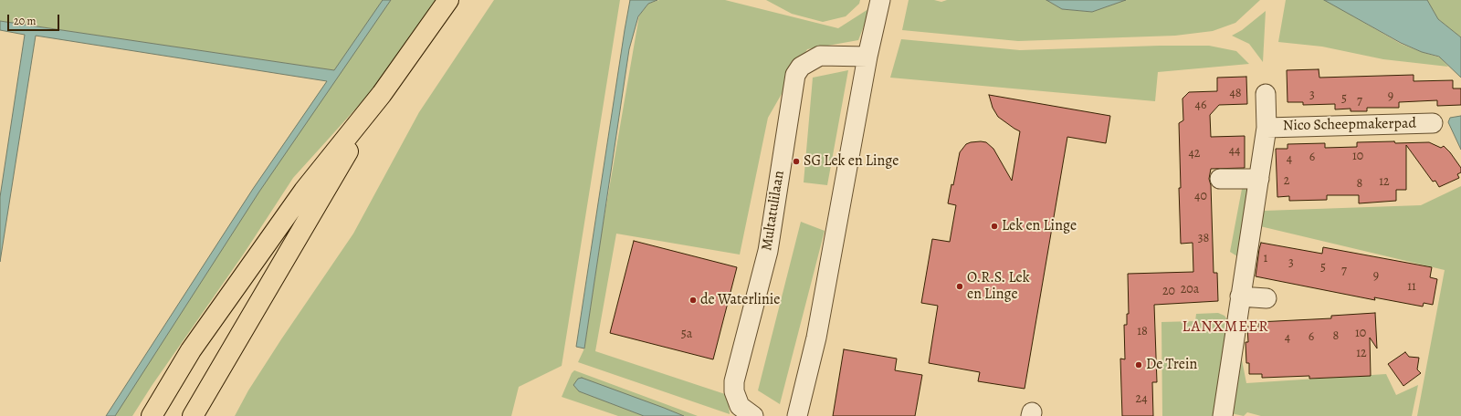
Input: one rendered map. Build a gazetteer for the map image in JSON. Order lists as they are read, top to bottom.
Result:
{
  "streets": {
    "street": ["Nico Scheepmakerpad", "Multatulilaan"]
  },
  "districts": ["LANXMEER"],
  "places": [
    "SG Lek en Linge",
    "Lek en Linge",
    "O.R.S. Lek en Linge",
    "de Waterlinie",
    "De Trein"
  ],
  "house_numbers": [
    "48",
    "3",
    "9",
    "5",
    "7",
    "46",
    "44",
    "42",
    "10",
    "6",
    "4",
    "2",
    "12",
    "8",
    "40",
    "38",
    "1",
    "3",
    "5",
    "7",
    "9",
    "11",
    "20a",
    "20",
    "18",
    "10",
    "5a",
    "8",
    "6",
    "4",
    "12",
    "24"
  ],
  "scale_bar": "20 m"
}
